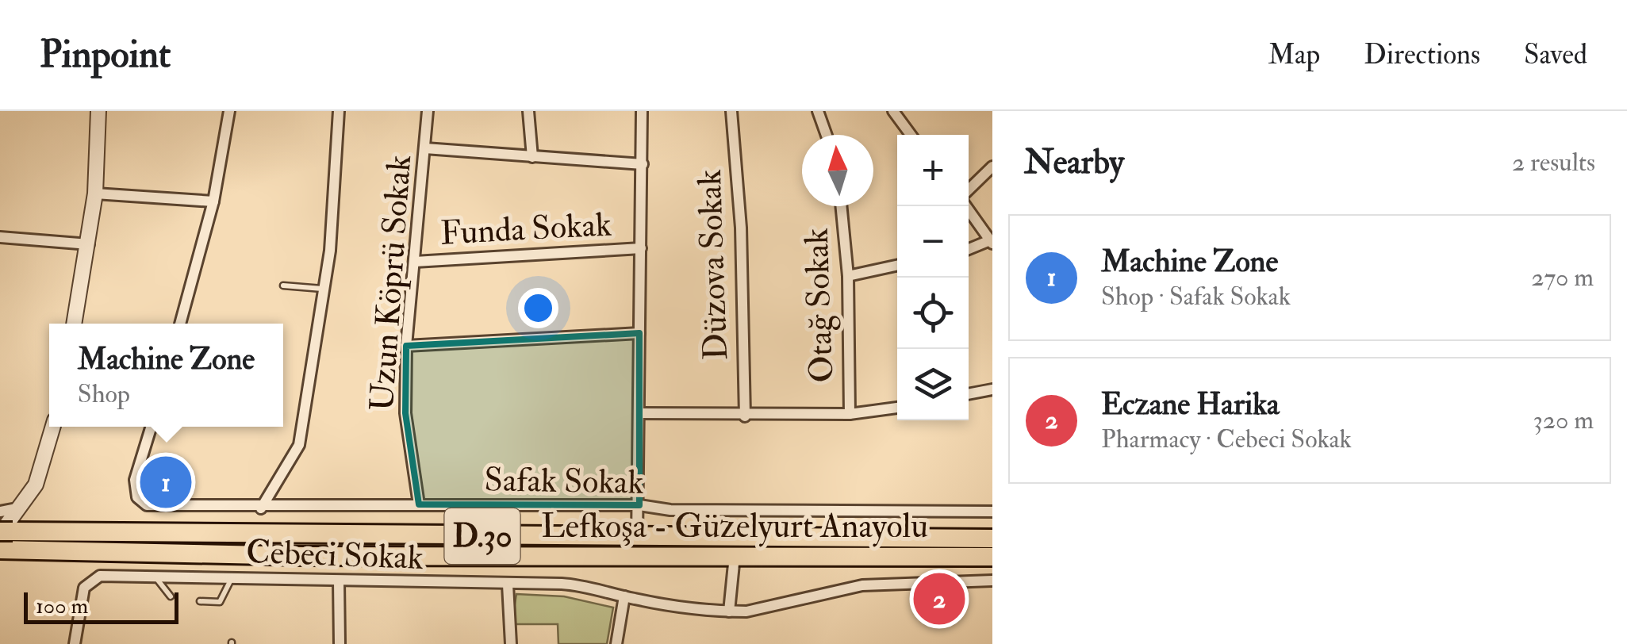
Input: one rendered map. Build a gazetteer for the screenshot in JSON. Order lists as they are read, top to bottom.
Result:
{
  "streets": {
    "highway": ["Lefkoşa - Güzelyurt Anayolu", "D.30"],
    "street": [
      "Funda Sokak",
      "Düzova Sokak",
      "Uzun Köprü Sokak",
      "Otağ Sokak",
      "Safak Sokak",
      "Cebeci Sokak"
    ]
  },
  "crossings": [
    ["Funda Sokak", "Uzun Köprü Sokak"],
    ["Uzun Köprü Sokak", "Safak Sokak"]
  ],
  "scale_bar": "100 m",
  "north": "top",
  "page": {
    "header": "Pinpoint",
    "nav": ["Map", "Directions", "Saved"],
    "heading": ["Nearby", "2 results"],
    "map_buttons": ["+", "−"],
    "list": [
      {
        "mark": "1",
        "name": "Machine Zone",
        "note": "Shop · Safak Sokak",
        "value": "270 m"
      },
      {
        "mark": "2",
        "name": "Eczane Harika",
        "note": "Pharmacy · Cebeci Sokak",
        "value": "320 m"
      }
    ],
    "popup": ["Machine Zone", "Shop"],
    "pins": ["1", "2"],
    "scale": "100 m"
  }
}
